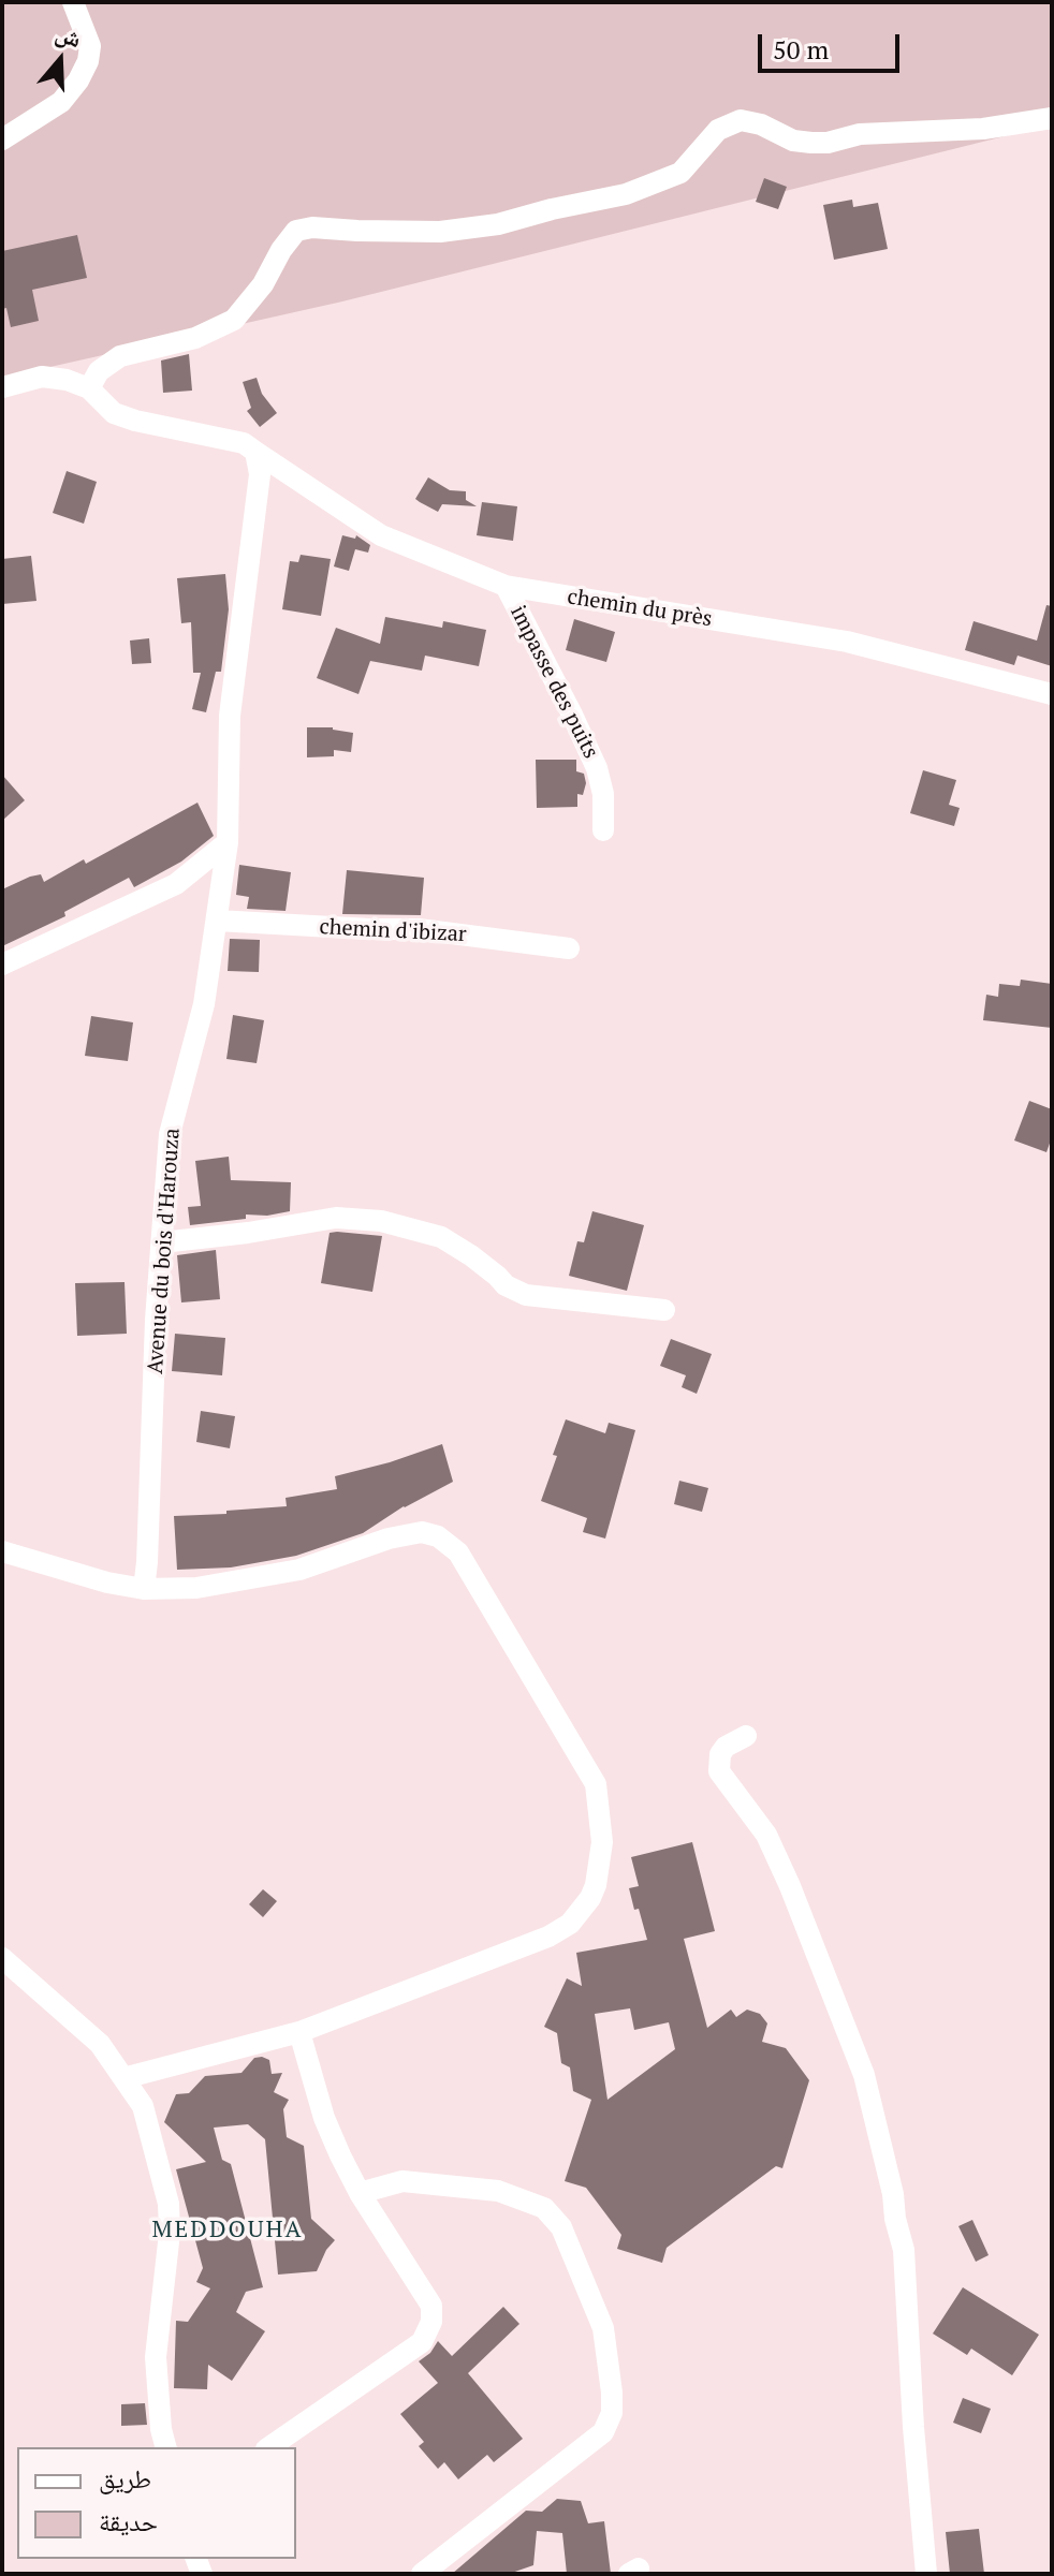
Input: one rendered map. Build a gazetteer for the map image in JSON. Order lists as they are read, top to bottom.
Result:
{
  "streets": {
    "street": [
      "chemin du près",
      "impasse des puits",
      "chemin d'ibizar",
      "Avenue du bois d'Harouza"
    ]
  },
  "crossings": [
    ["chemin du près", "impasse des puits"],
    ["chemin du près", "Avenue du bois d'Harouza"],
    ["chemin d'ibizar", "Avenue du bois d'Harouza"]
  ],
  "districts": ["MEDDOUHA"],
  "legend": ["طريق", "حديقة"],
  "scale_bar": "50 m",
  "north": "top"
}
